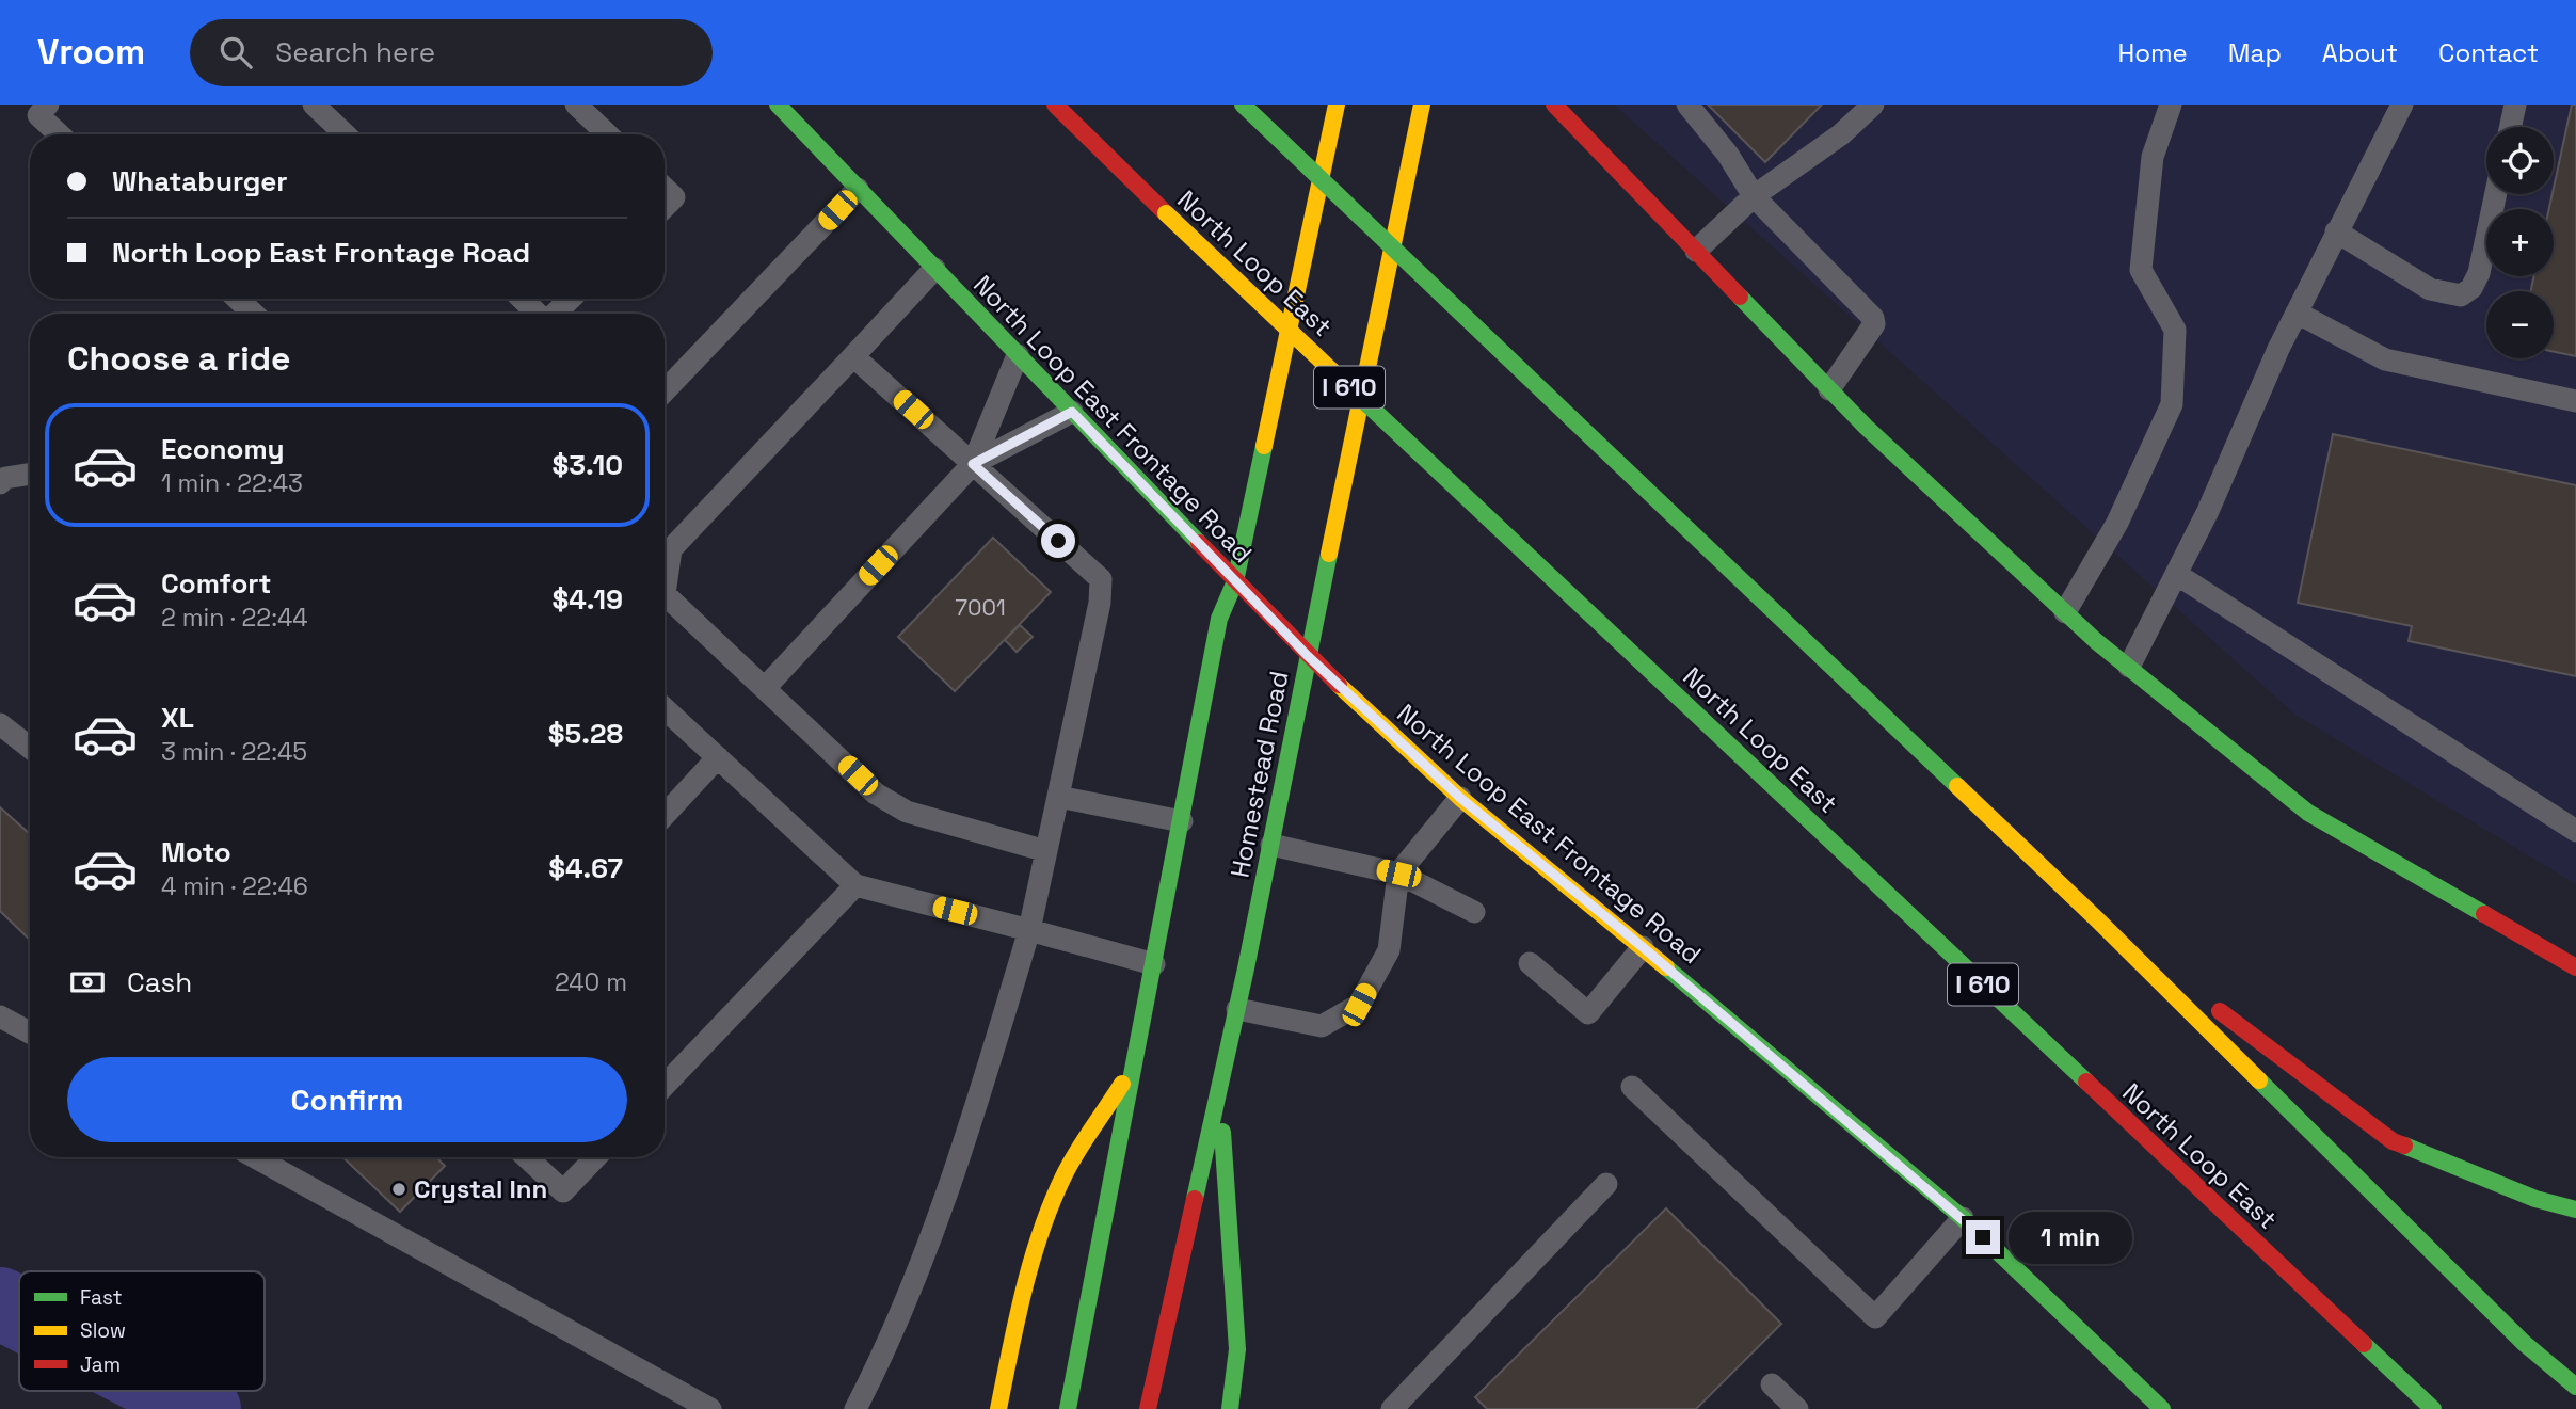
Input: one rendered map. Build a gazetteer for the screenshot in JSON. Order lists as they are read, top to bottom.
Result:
{
  "streets": {
    "main road": [
      "North Loop East",
      "I 610",
      "North Loop East Frontage Road",
      "Homestead Road"
    ]
  },
  "crossings": [
    ["North Loop East Frontage Road", "Homestead Road"]
  ],
  "places": ["Crystal Inn"],
  "house_numbers": ["7001"],
  "legend": ["Fast", "Slow", "Jam"],
  "page": {
    "header": "Vroom",
    "search": "Search here",
    "nav": [
      "Home",
      "Map",
      "About",
      "Contact"
    ],
    "map_buttons": ["+", "−"],
    "banner": ["Whataburger", "North Loop East Frontage Road"],
    "heading": "Choose a ride",
    "list": [
      {
        "name": "Economy",
        "note": "1 min · 22:43",
        "value": "$3.10"
      },
      {
        "name": "Comfort",
        "note": "2 min · 22:44",
        "value": "$4.19"
      },
      {
        "name": "XL",
        "note": "3 min · 22:45",
        "value": "$5.28"
      },
      {
        "name": "Moto",
        "note": "4 min · 22:46",
        "value": "$4.67"
      }
    ],
    "pay": ["Cash", "240 m"],
    "buttons": "Confirm",
    "bubble": "1 min"
  }
}
